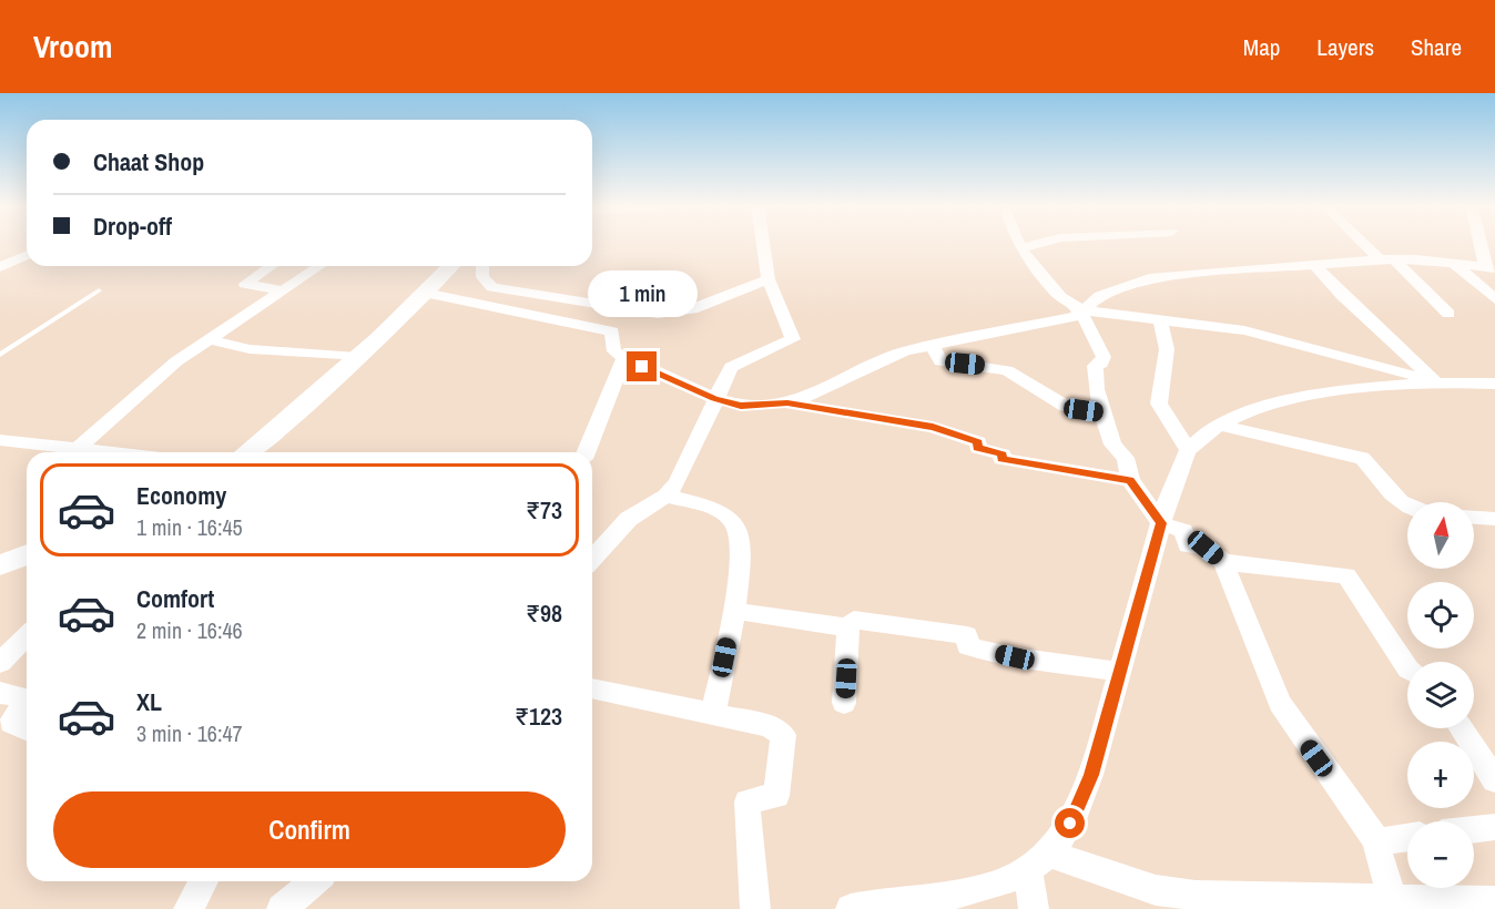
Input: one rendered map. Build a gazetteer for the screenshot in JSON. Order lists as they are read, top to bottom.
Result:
{
  "north": "top",
  "page": {
    "header": "Vroom",
    "nav": ["Map", "Layers", "Share"],
    "banner": ["Chaat Shop", "Drop-off"],
    "bubble": "1 min",
    "list": [
      {
        "name": "Economy",
        "note": "1 min · 16:45",
        "value": "₹73"
      },
      {
        "name": "Comfort",
        "note": "2 min · 16:46",
        "value": "₹98"
      },
      {
        "name": "XL",
        "note": "3 min · 16:47",
        "value": "₹123"
      }
    ],
    "map_buttons": ["+", "−"],
    "buttons": "Confirm"
  }
}
